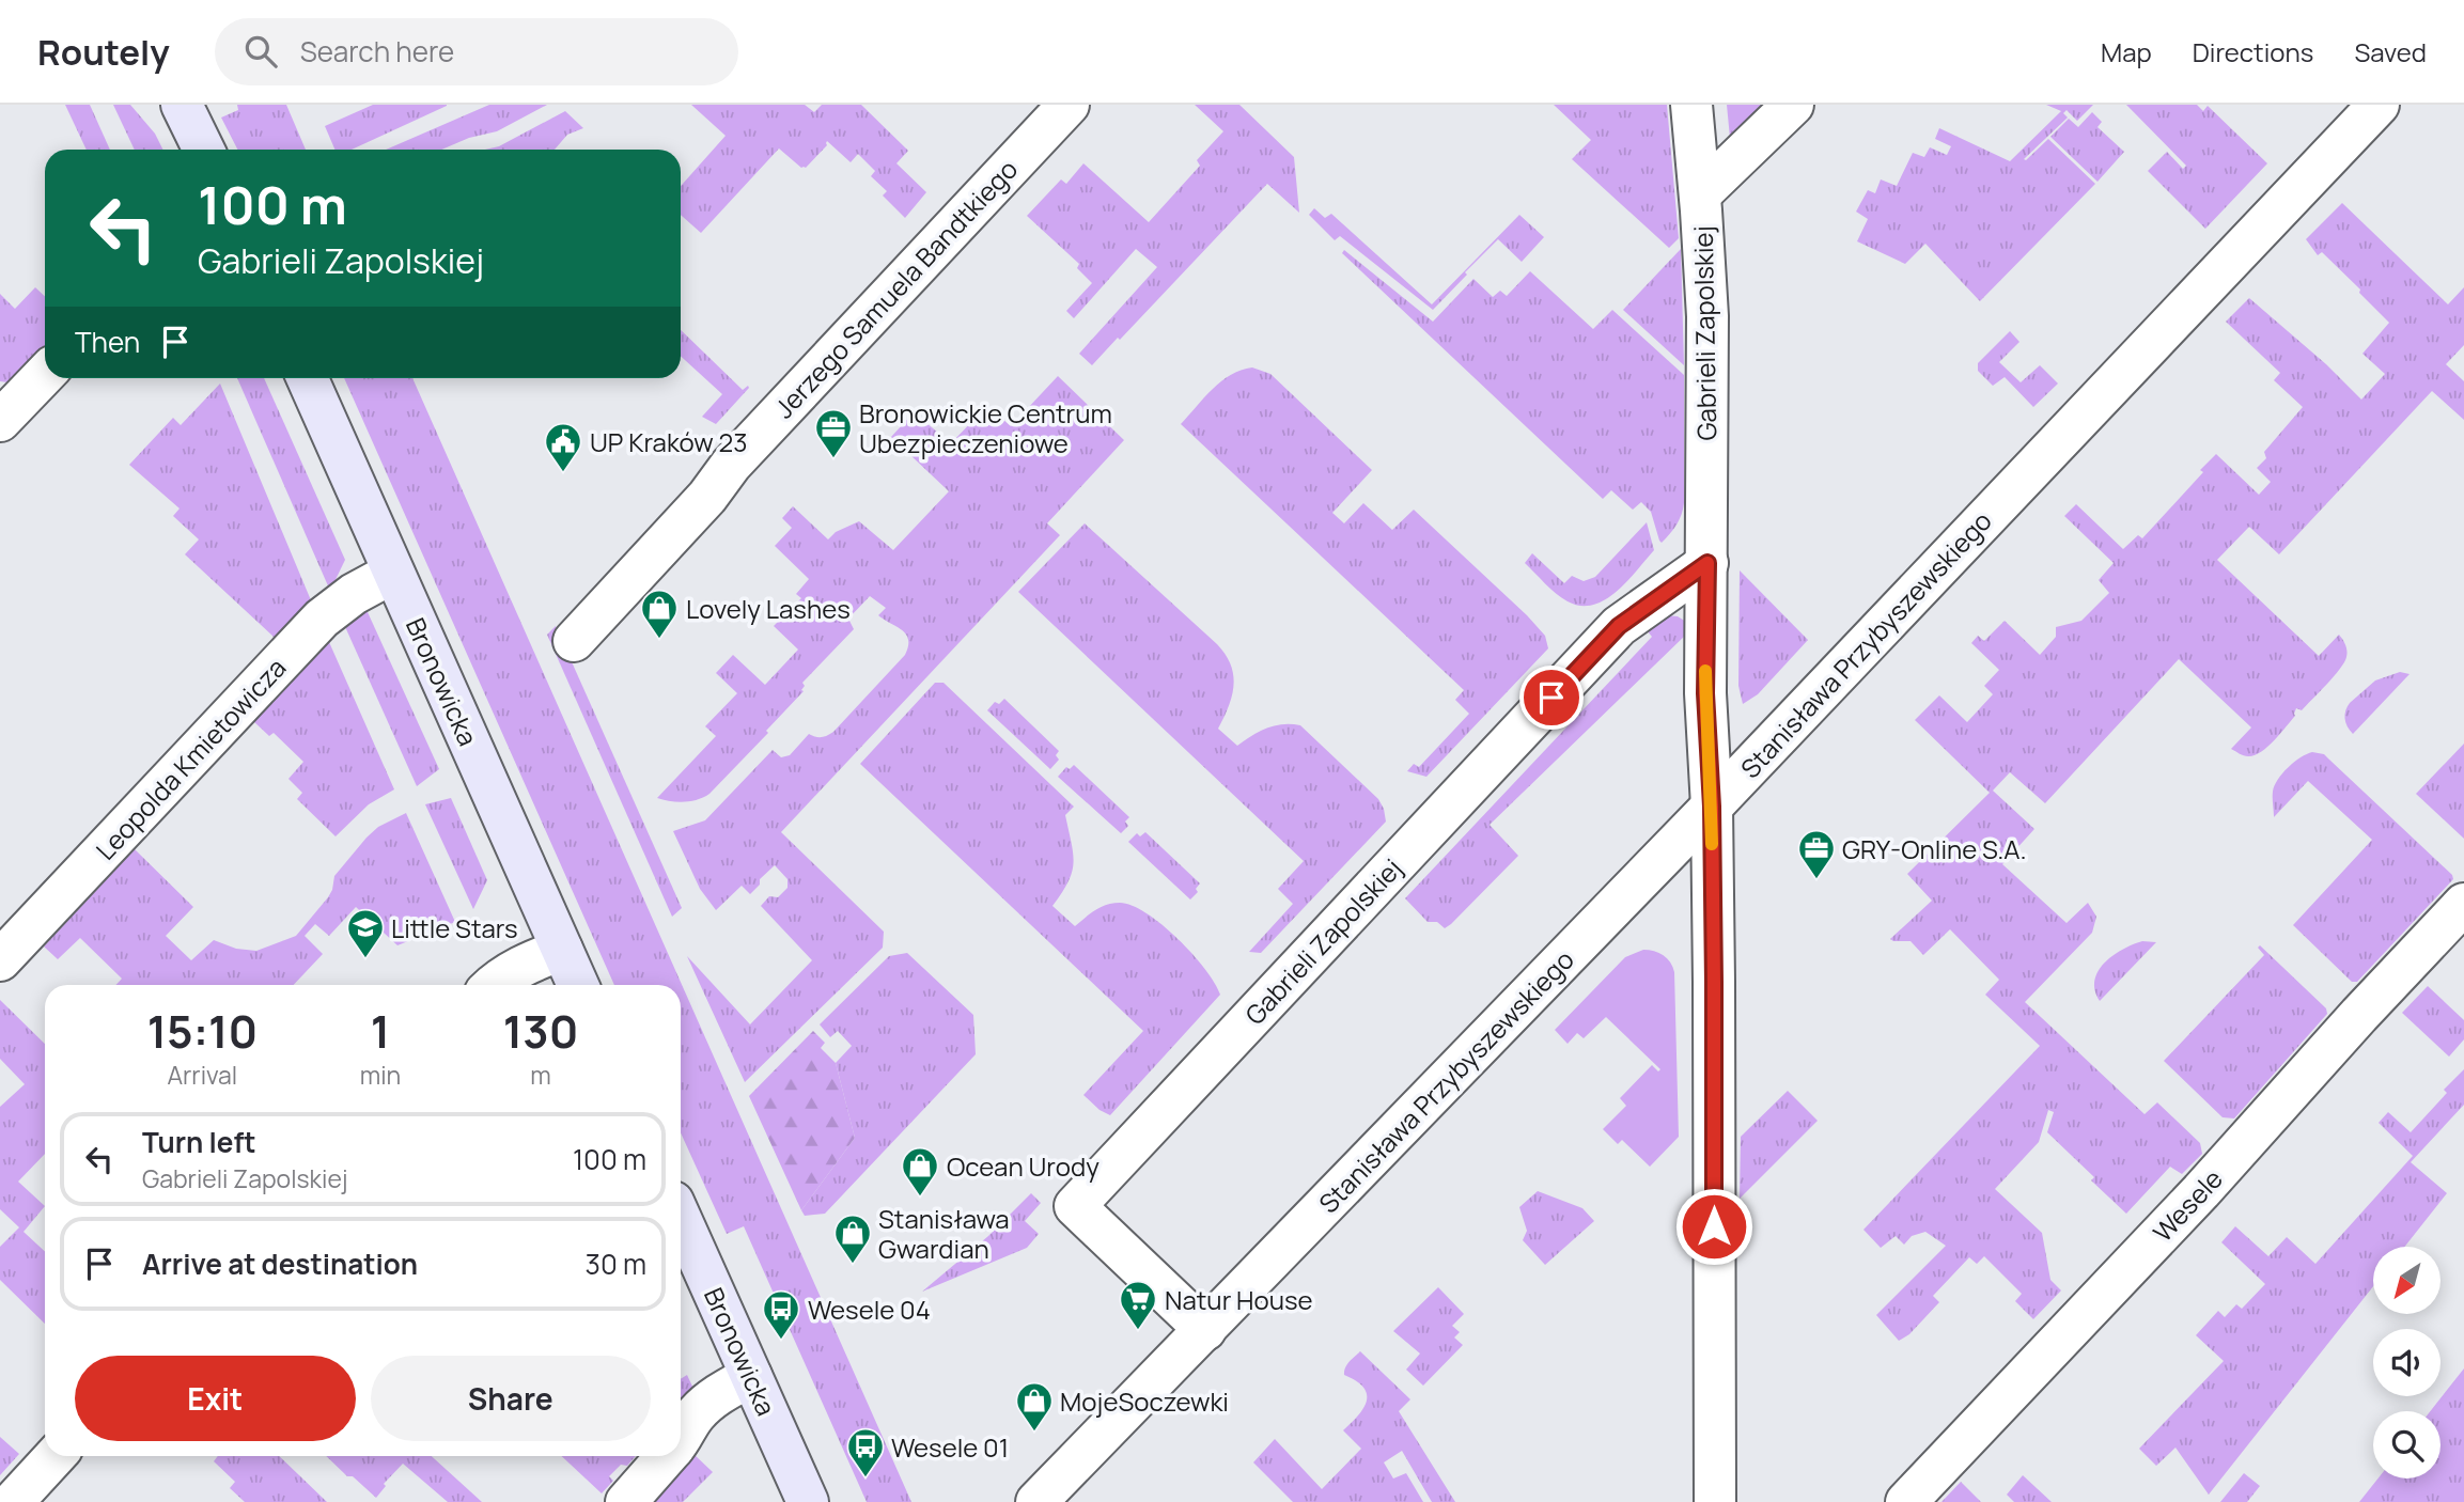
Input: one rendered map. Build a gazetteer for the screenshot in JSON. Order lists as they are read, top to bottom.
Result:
{
  "streets": {
    "street": [
      "Jerzego Samuela Bandtkiego",
      "Gabrieli Zapolskiej",
      "Stanisława Przybyszewskiego",
      "Bronowicka",
      "Leopolda Kmietowicza",
      "Wesele"
    ]
  },
  "crossings": [
    ["Gabrieli Zapolskiej", "Stanisława Przybyszewskiego"],
    ["Bronowicka", "Leopolda Kmietowicza"]
  ],
  "places": {
    "office": ["Bronowickie Centrum Ubezpieczeniowe", "GRY-Online S.A."],
    "public building": ["UP Kraków 23"],
    "shop": [
      "Lovely Lashes",
      "Ocean Urody",
      "Stanisława Gwardian",
      "MojeSoczewki"
    ],
    "school or university": ["Little Stars"],
    "supermarket": ["Natur House"],
    "bus stop": ["Wesele 04", "Wesele 01"]
  },
  "north": "bottom left",
  "page": {
    "header": "Routely",
    "search": "Search here",
    "nav": ["Map", "Directions", "Saved"],
    "turn": ["100 m", "Gabrieli Zapolskiej"],
    "then": "Then",
    "eta": [
      "15:10",
      "Arrival",
      "1",
      "min",
      "130",
      "m"
    ],
    "list": [
      {
        "name": "Turn left",
        "note": "Gabrieli Zapolskiej",
        "value": "100 m"
      },
      {
        "name": "Arrive at destination",
        "value": "30 m"
      }
    ],
    "buttons": ["Exit", "Share"]
  }
}
